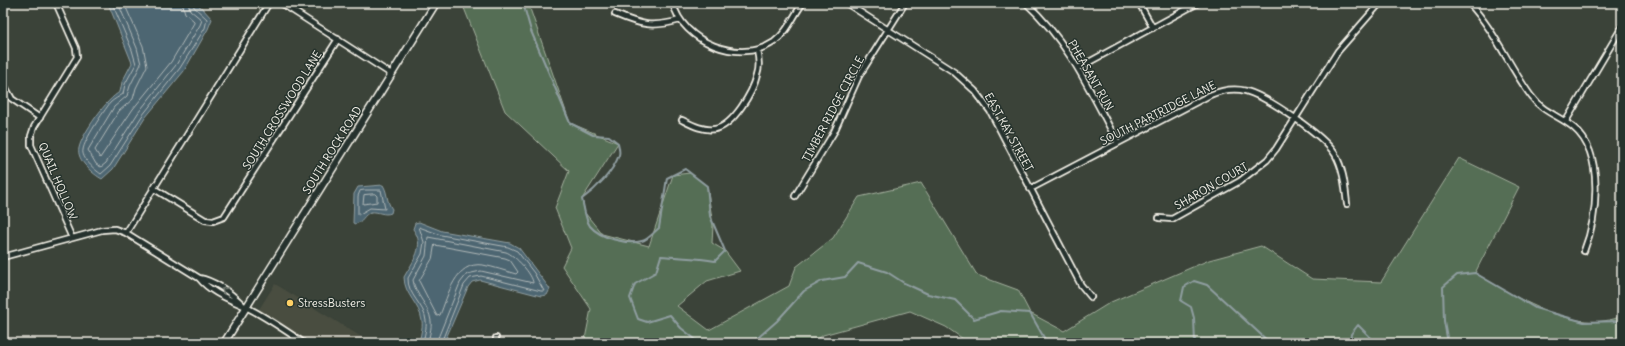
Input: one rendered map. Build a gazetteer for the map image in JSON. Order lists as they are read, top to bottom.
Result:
{
  "streets": {
    "main road": ["SOUTH ROCK ROAD"],
    "street": [
      "PHEASANT RUN",
      "TIMBER RIDGE CIRCLE",
      "SOUTH CROSSWOOD LANE",
      "SOUTH PARTRIDGE LANE",
      "EAST KAY STREET",
      "QUAIL HOLLOW",
      "SHARON COURT"
    ]
  },
  "crossings": [
    ["PHEASANT RUN", "SOUTH PARTRIDGE LANE"],
    ["TIMBER RIDGE CIRCLE", "EAST KAY STREET"],
    ["SOUTH PARTRIDGE LANE", "EAST KAY STREET"],
    ["SOUTH PARTRIDGE LANE", "SHARON COURT"]
  ],
  "places": ["StressBusters"]
}
